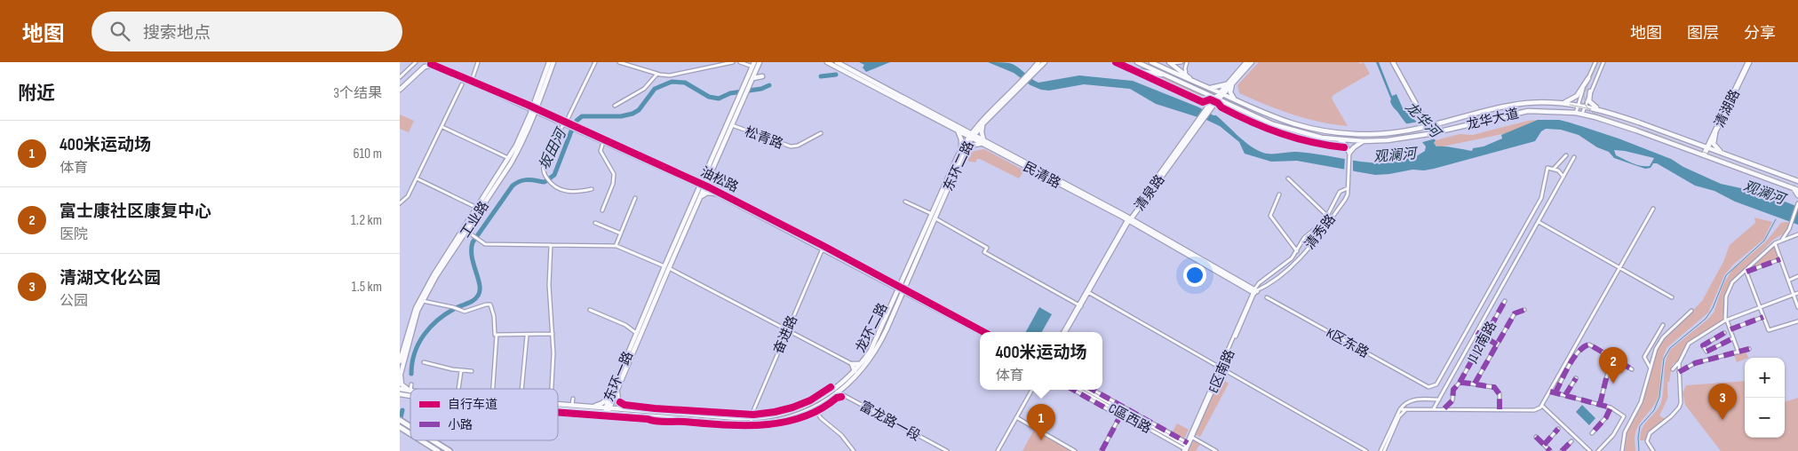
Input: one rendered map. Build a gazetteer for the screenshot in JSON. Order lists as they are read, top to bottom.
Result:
{
  "streets": {
    "main road": [
      "龙华大道",
      "东环二路",
      "民清路",
      "清泉路",
      "工业路",
      "龙环二路",
      "东环一路"
    ],
    "street": [
      "清湖路",
      "松青路",
      "油松路",
      "清秀路",
      "奋进路",
      "J1 J2南路",
      "K区东路",
      "E区南路",
      "C區西路",
      "富龙路一段"
    ]
  },
  "crossings": [
    ["清湖路", "龙华大道"],
    ["龙华大道", "清泉路"],
    ["松青路", "东环一路"],
    ["东环二路", "民清路"],
    ["东环二路", "油松路"],
    ["东环二路", "龙环二路"],
    ["民清路", "清泉路"],
    ["民清路", "清秀路"],
    ["民清路", "E区南路"],
    ["油松路", "工业路"],
    ["油松路", "龙环二路"],
    ["油松路", "奋进路"],
    ["油松路", "东环一路"],
    ["清秀路", "E区南路"],
    ["龙环二路", "奋进路"],
    ["龙环二路", "东环一路"],
    ["龙环二路", "富龙路一段"],
    ["E区南路", "C區西路"]
  ],
  "water": ["龙华河", "坂田河", "观澜河"],
  "legend": ["自行车道", "小路"],
  "page": {
    "header": "地图",
    "search": "搜索地点",
    "nav": ["地图", "图层", "分享"],
    "heading": ["附近", "3个结果"],
    "list": [
      {
        "mark": "1",
        "name": "400米运动场",
        "note": "体育",
        "value": "610 m"
      },
      {
        "mark": "2",
        "name": "富士康社区康复中心",
        "note": "医院",
        "value": "1.2 km"
      },
      {
        "mark": "3",
        "name": "清湖文化公园",
        "note": "公园",
        "value": "1.5 km"
      }
    ],
    "popup": ["400米运动场", "体育"],
    "pins": ["2", "3", "1"],
    "map_buttons": ["+", "−"]
  }
}
